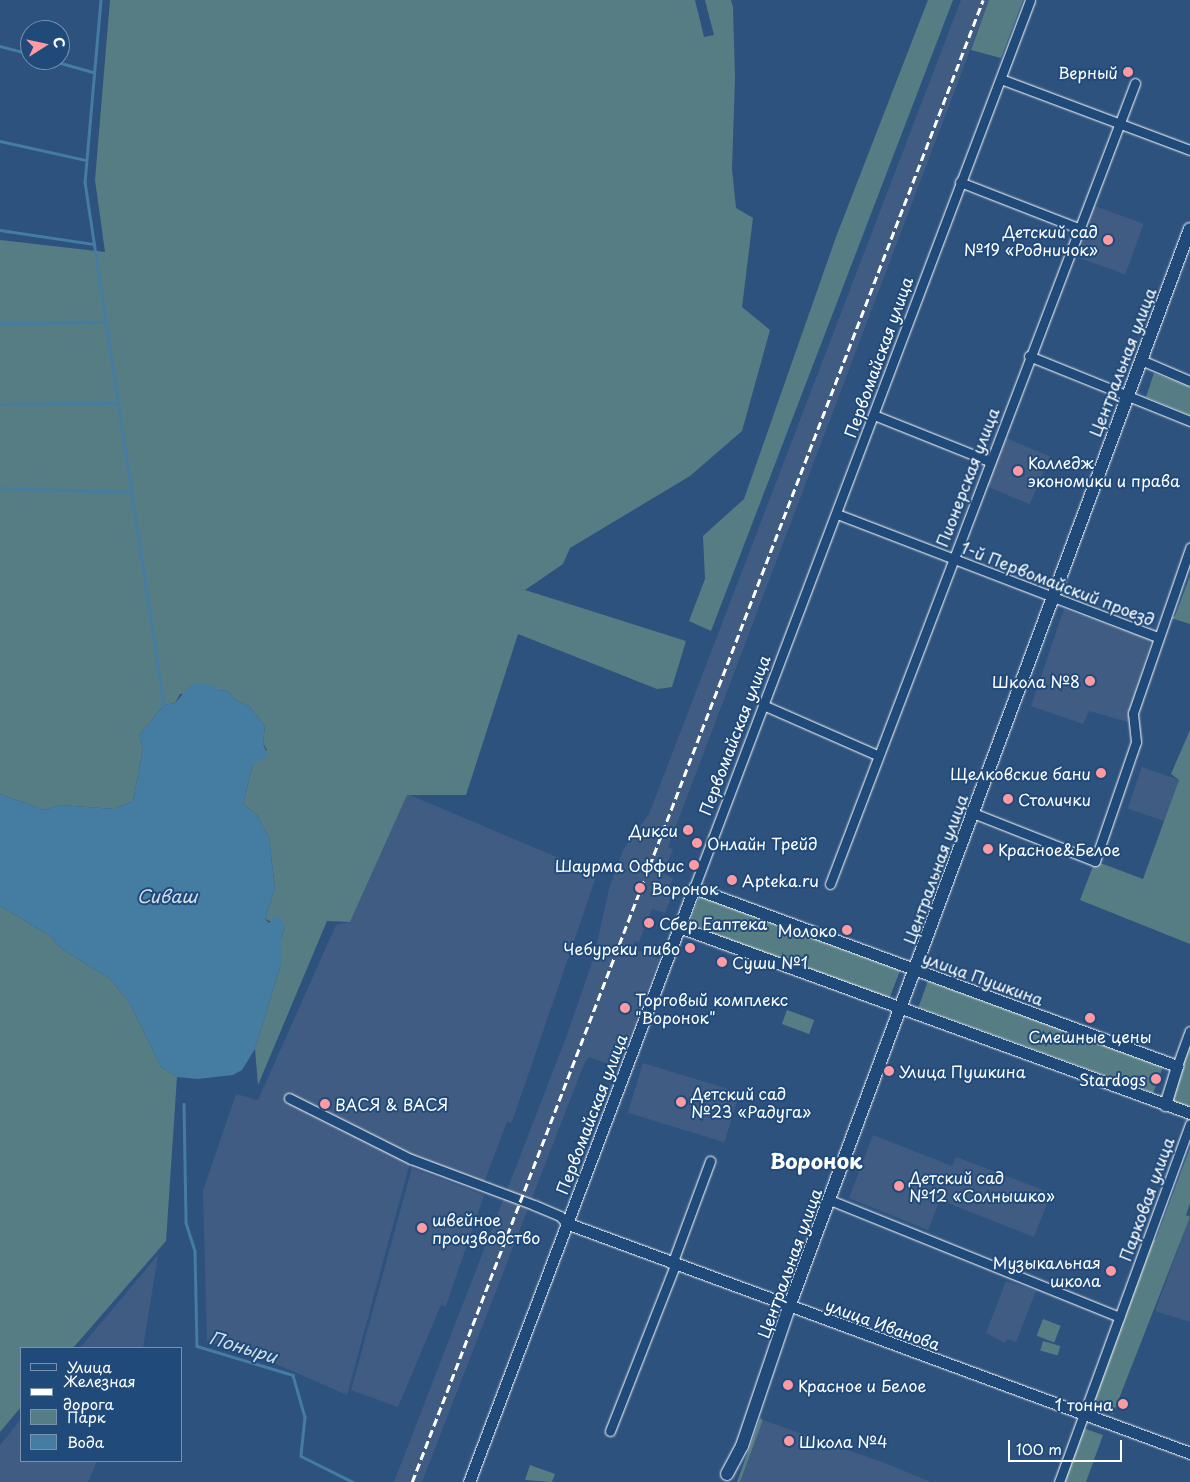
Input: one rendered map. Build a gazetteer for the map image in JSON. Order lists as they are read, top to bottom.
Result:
{
  "streets": {
    "main road": ["Центральная улица"],
    "street": [
      "Первомайская улица",
      "Пионерская улица",
      "1-й Первомайский проезд",
      "улица Пушкина",
      "Парковая улица",
      "улица Иванова"
    ]
  },
  "crossings": [
    ["Первомайская улица", "1-й Первомайский проезд"],
    ["Первомайская улица", "улица Пушкина"],
    ["Первомайская улица", "улица Иванова"],
    ["Центральная улица", "1-й Первомайский проезд"],
    ["Центральная улица", "улица Пушкина"],
    ["Центральная улица", "улица Иванова"],
    ["Пионерская улица", "1-й Первомайский проезд"],
    ["Парковая улица", "улица Иванова"]
  ],
  "districts": ["Воронок"],
  "water": ["Сиваш", "Поныри"],
  "places": [
    "Верный",
    "Детский сад №19 «Родничок»",
    "Колледж экономики и права",
    "Школа №8",
    "Щелковские бани",
    "Столички",
    "Дикси",
    "Онлайн Трейд",
    "Красное&Белое",
    "Шаурма Оффис",
    "Apteka.ru",
    "Воронок",
    "Сбер Еаптека",
    "Moлоко",
    "Чебуреки пиво",
    "Суши №1",
    "Торговый комплекс \"Воронок\"",
    "Смешные цены",
    "Улица Пушкина",
    "Stardogs",
    "Детский сад №23 «Радуга»",
    "ВАСЯ & ВАСЯ",
    "Детский сад №12 «Солнышко»",
    "швейное производство",
    "Музыкальная школа",
    "Красное и Белое",
    "1 тонна",
    "Школа №4"
  ],
  "legend": [
    "Улица",
    "Железная дорога",
    "Парк",
    "Вода"
  ],
  "scale_bar": "100 m",
  "north": "right"
}
